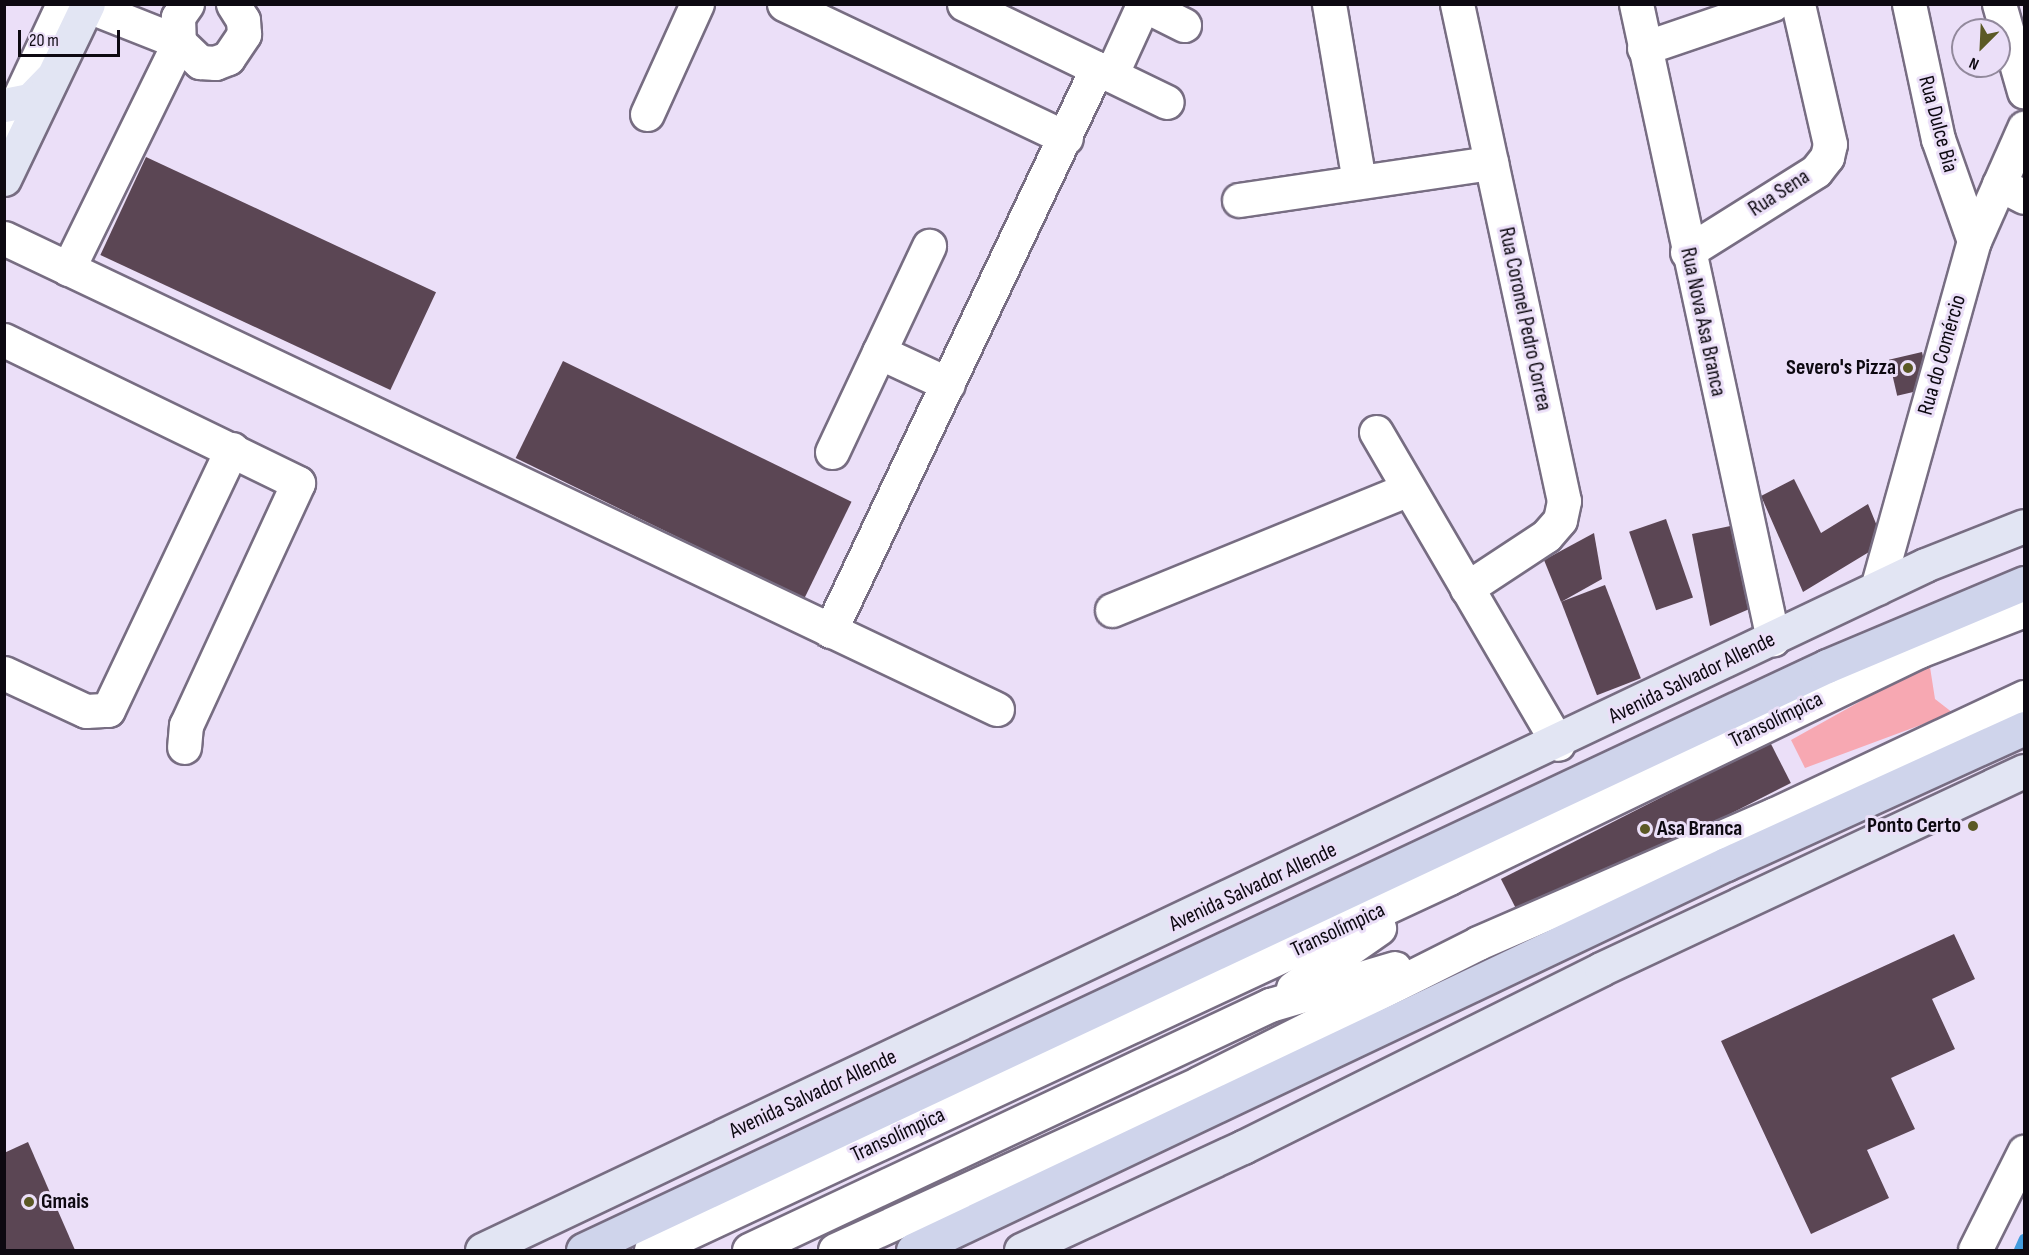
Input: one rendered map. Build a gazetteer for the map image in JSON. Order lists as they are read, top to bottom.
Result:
{
  "streets": {
    "highway": ["Avenida Salvador Allende"],
    "street": [
      "Rua Dulce Bia",
      "Rua Sena",
      "Rua Coronel Pedro Correa",
      "Rua Nova Asa Branca",
      "Rua do Comércio",
      "Transolímpica"
    ]
  },
  "crossings": [
    ["Rua Dulce Bia", "Rua do Comércio"],
    ["Rua Sena", "Rua Nova Asa Branca"],
    ["Rua Nova Asa Branca", "Avenida Salvador Allende"],
    ["Rua do Comércio", "Avenida Salvador Allende"]
  ],
  "places": [
    "Severo's Pizza",
    "Ponto Certo",
    "Asa Branca",
    "Gmais"
  ],
  "scale_bar": "20 m",
  "north": "bottom left"
}
